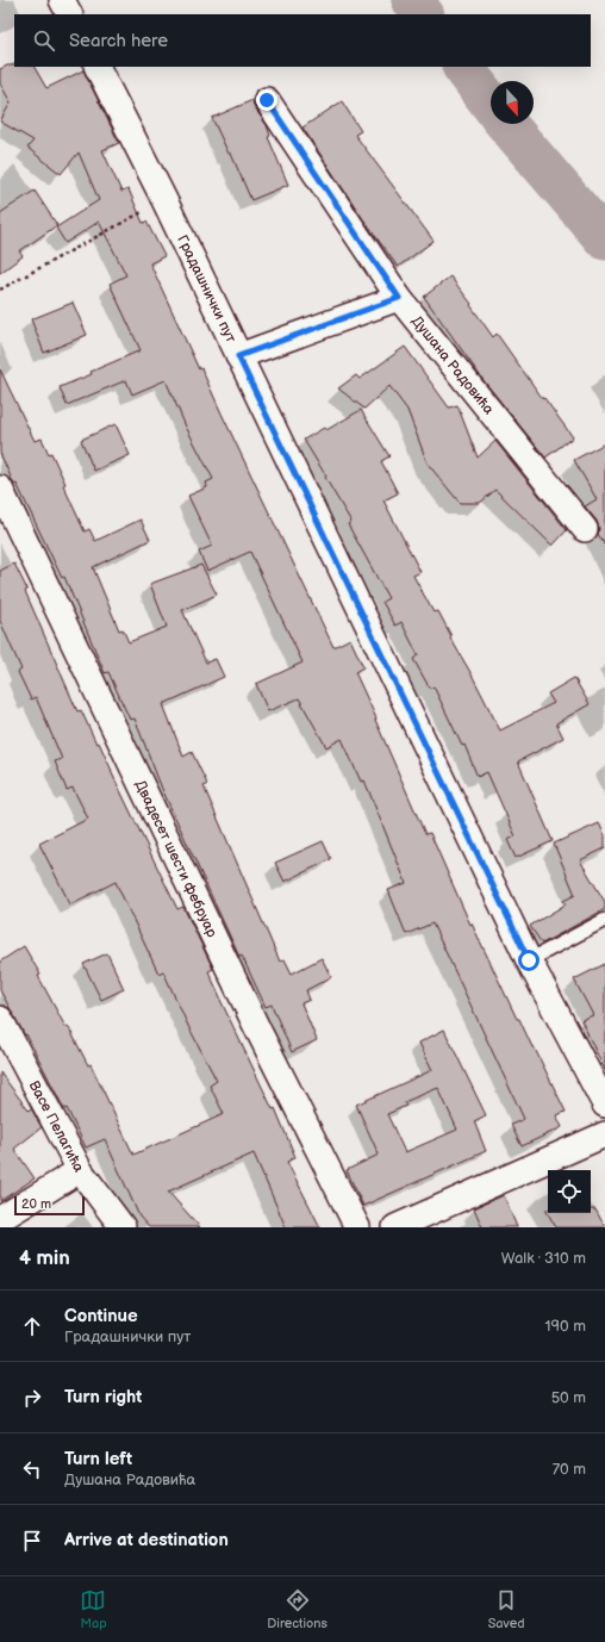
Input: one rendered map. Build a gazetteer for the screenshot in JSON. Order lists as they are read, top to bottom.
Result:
{
  "streets": {
    "street": [
      "Градашнички пут",
      "Душана Радовића",
      "Двадесет шести фебруар",
      "Васе Пелагића"
    ]
  },
  "scale_bar": "20 m",
  "north": "bottom",
  "page": {
    "search": "Search here",
    "scale": "20 m",
    "heading": ["4 min", "Walk · 310 m"],
    "list": [
      ["Continue", "Градашнички пут", "190 m"],
      ["Turn right", "50 m"],
      ["Turn left", "Душана Радовића", "70 m"],
      "Arrive at destination"
    ],
    "nav": ["Map", "Directions", "Saved"]
  }
}
